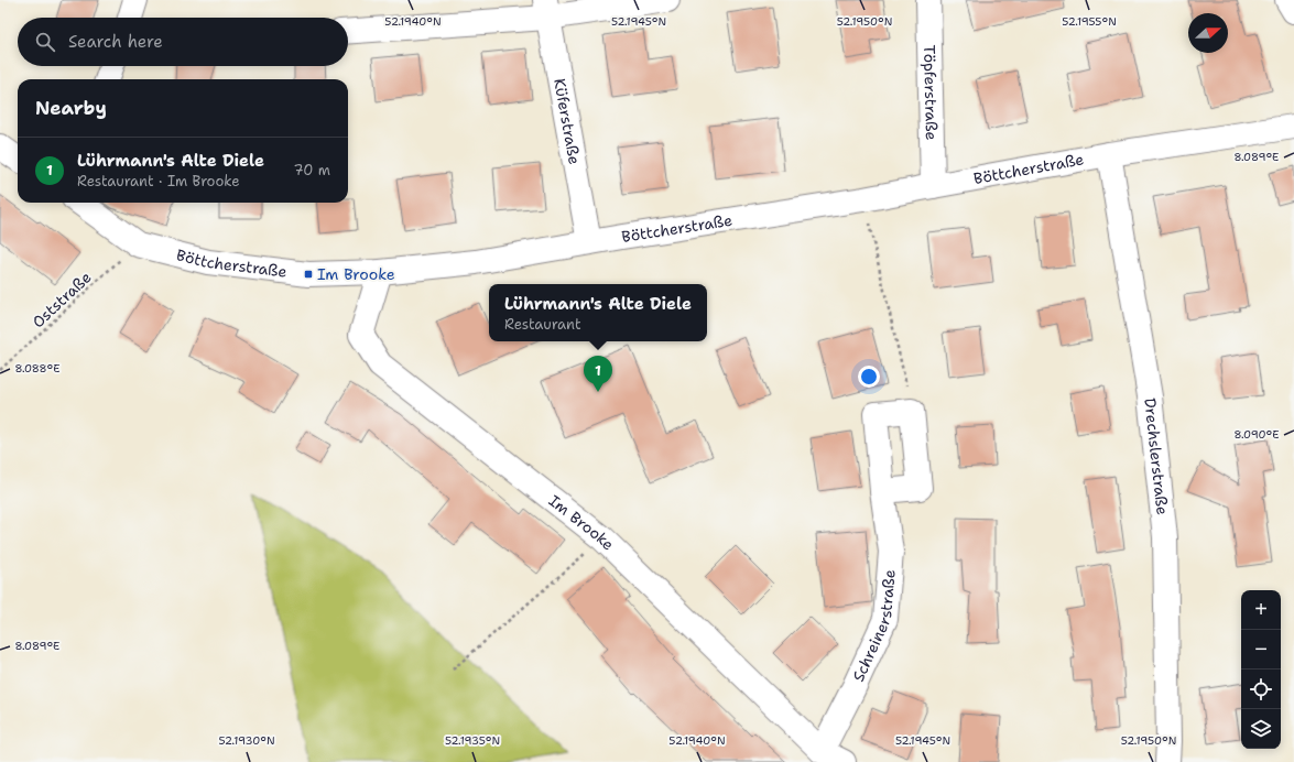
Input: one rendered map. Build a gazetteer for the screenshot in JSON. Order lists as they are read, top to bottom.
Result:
{
  "streets": {
    "street": [
      "Töpferstraße",
      "Küferstraße",
      "Böttcherstraße",
      "Drechslerstraße",
      "Im Brooke",
      "Schreinerstraße"
    ],
    "path": ["Oststraße"]
  },
  "crossings": [
    ["Töpferstraße", "Böttcherstraße"],
    ["Küferstraße", "Böttcherstraße"],
    ["Böttcherstraße", "Oststraße"],
    ["Böttcherstraße", "Drechslerstraße"],
    ["Böttcherstraße", "Im Brooke"],
    ["Im Brooke", "Schreinerstraße"]
  ],
  "places": {
    "transit": ["Im Brooke"]
  },
  "north": "right",
  "page": {
    "search": "Search here",
    "heading": "Nearby",
    "list": [
      {
        "mark": "1",
        "name": "Lührmann's Alte Diele",
        "note": "Restaurant · Im Brooke",
        "value": "70 m"
      }
    ],
    "popup": ["Lührmann's Alte Diele", "Restaurant"],
    "pins": "1",
    "map_buttons": ["+", "−"]
  },
  "coordinates": [
    "52.1940°N",
    "52.1945°N",
    "52.1950°N",
    "52.1955°N",
    "8.089°E",
    "8.088°E",
    "8.090°E",
    "52.1930°N",
    "52.1935°N"
  ]
}
